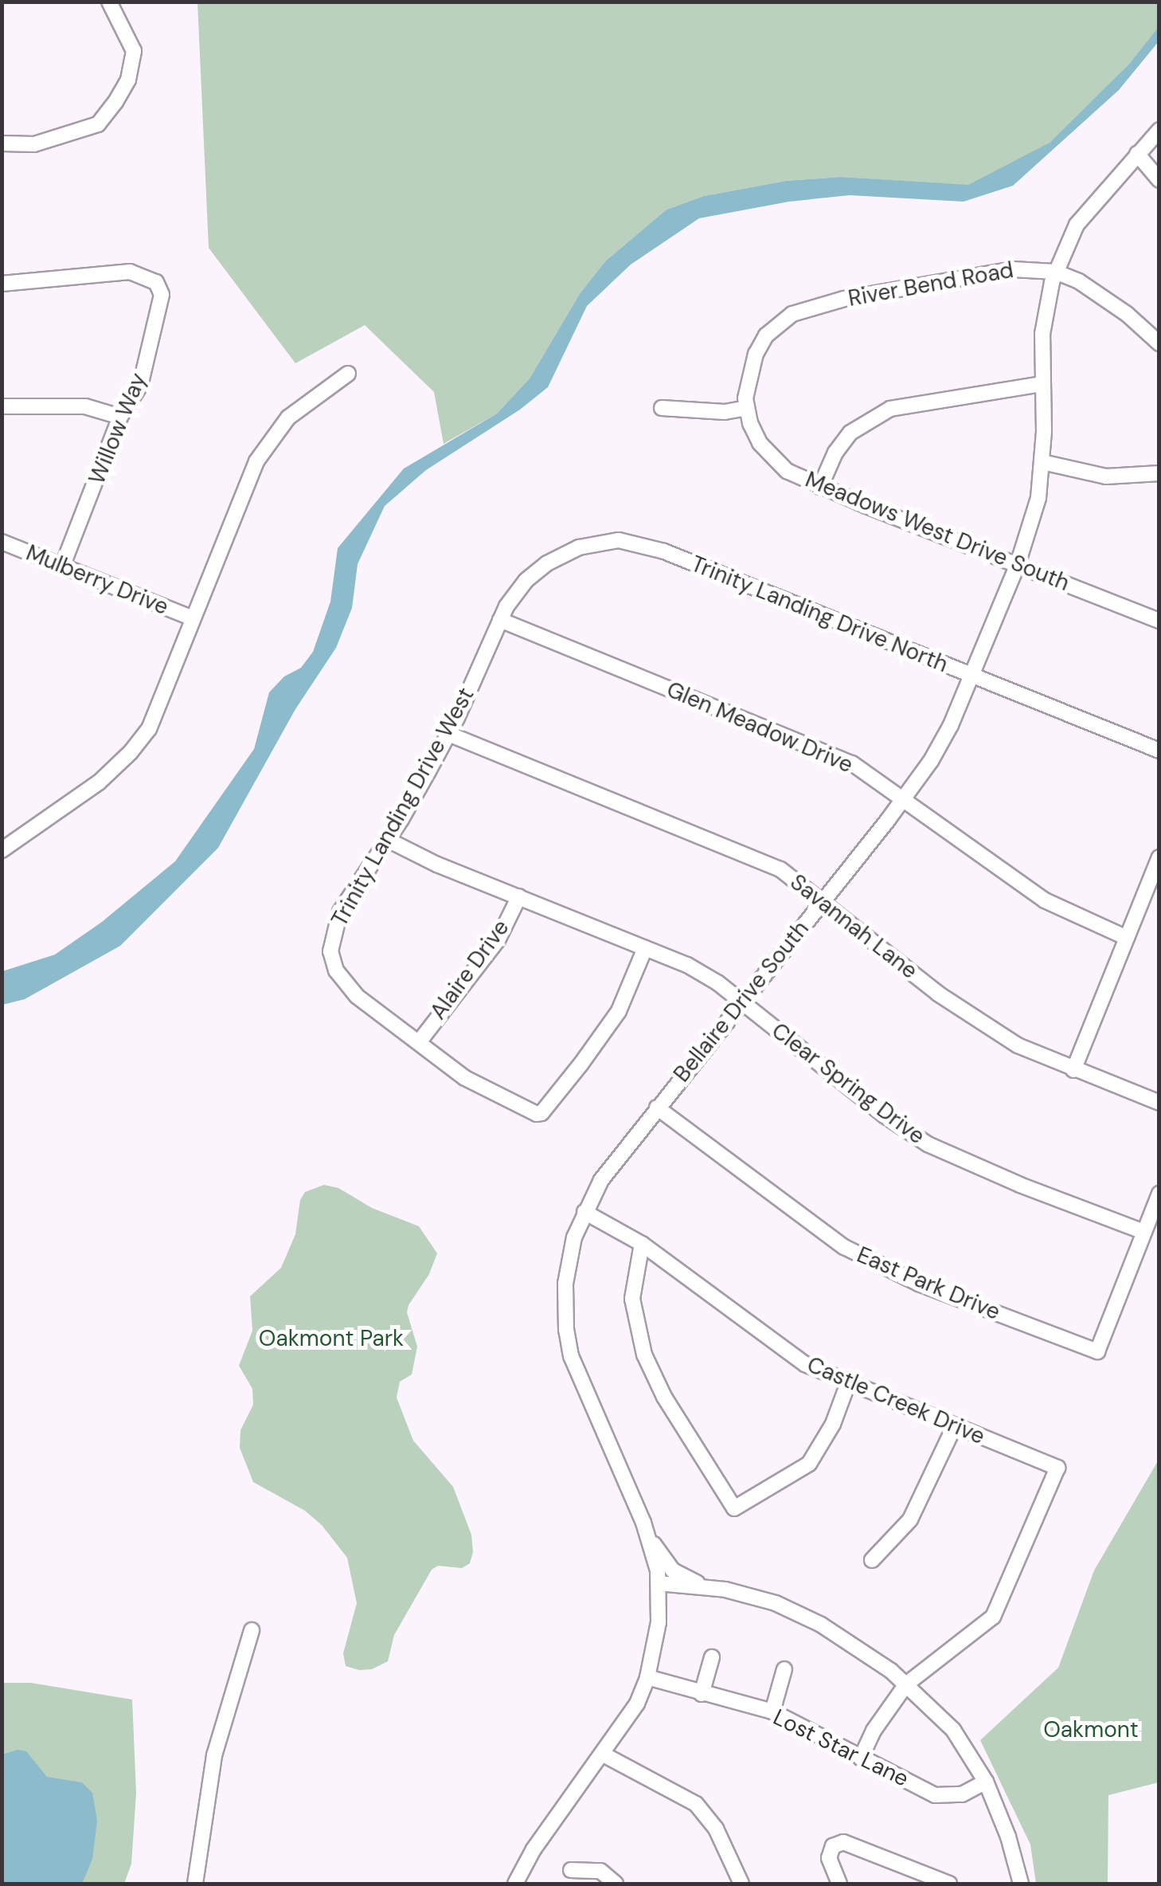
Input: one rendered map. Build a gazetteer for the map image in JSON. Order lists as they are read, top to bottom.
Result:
{
  "streets": {
    "street": [
      "River Bend Road",
      "Willow Way",
      "Meadows West Drive South",
      "Mulberry Drive",
      "Trinity Landing Drive North",
      "Glen Meadow Drive",
      "Trinity Landing Drive West",
      "Savannah Lane",
      "Alaire Drive",
      "Bellaire Drive South",
      "Clear Spring Drive",
      "East Park Drive",
      "Castle Creek Drive",
      "Lost Star Lane"
    ]
  },
  "crossings": [
    ["River Bend Road", "Meadows West Drive South"],
    ["River Bend Road", "Bellaire Drive South"],
    ["Willow Way", "Mulberry Drive"],
    ["Meadows West Drive South", "Bellaire Drive South"],
    ["Trinity Landing Drive North", "Glen Meadow Drive"],
    ["Trinity Landing Drive North", "Trinity Landing Drive West"],
    ["Trinity Landing Drive North", "Bellaire Drive South"],
    ["Glen Meadow Drive", "Trinity Landing Drive West"],
    ["Glen Meadow Drive", "Bellaire Drive South"],
    ["Trinity Landing Drive West", "Savannah Lane"],
    ["Trinity Landing Drive West", "Alaire Drive"],
    ["Trinity Landing Drive West", "Clear Spring Drive"],
    ["Savannah Lane", "Bellaire Drive South"],
    ["Alaire Drive", "Clear Spring Drive"],
    ["Bellaire Drive South", "Clear Spring Drive"],
    ["Bellaire Drive South", "East Park Drive"],
    ["Bellaire Drive South", "Castle Creek Drive"],
    ["Bellaire Drive South", "Lost Star Lane"],
    ["Clear Spring Drive", "East Park Drive"]
  ],
  "parks": ["Oakmont Park", "Oakmont"]
}
